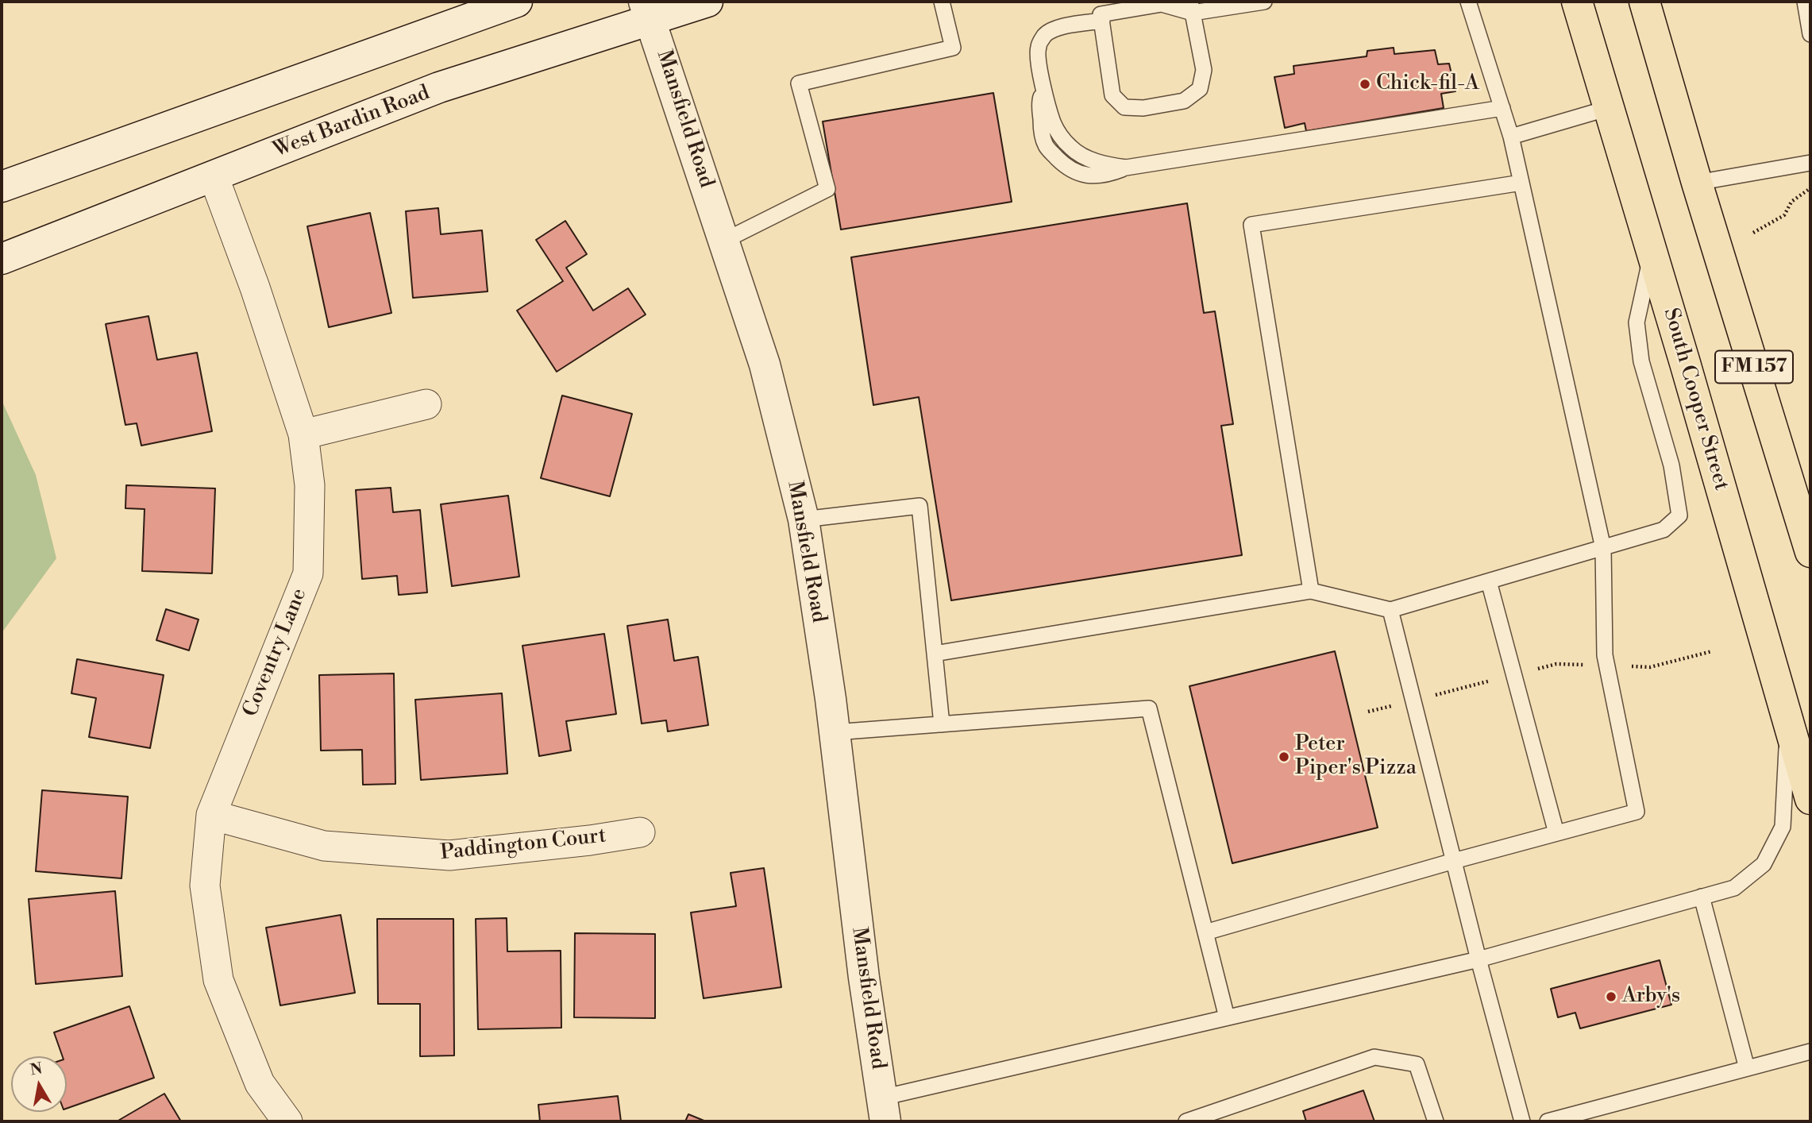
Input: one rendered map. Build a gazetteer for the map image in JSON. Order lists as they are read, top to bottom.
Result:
{
  "streets": {
    "main road": [
      "Mansfield Road",
      "West Bardin Road",
      "FM 157",
      "South Cooper Street"
    ],
    "street": ["Coventry Lane", "Paddington Court"]
  },
  "crossings": [
    ["Mansfield Road", "West Bardin Road"],
    ["West Bardin Road", "Coventry Lane"],
    ["Coventry Lane", "Paddington Court"]
  ],
  "places": ["Chick-fil-A", "Peter Piper's Pizza", "Arby's"],
  "north": "top"
}
